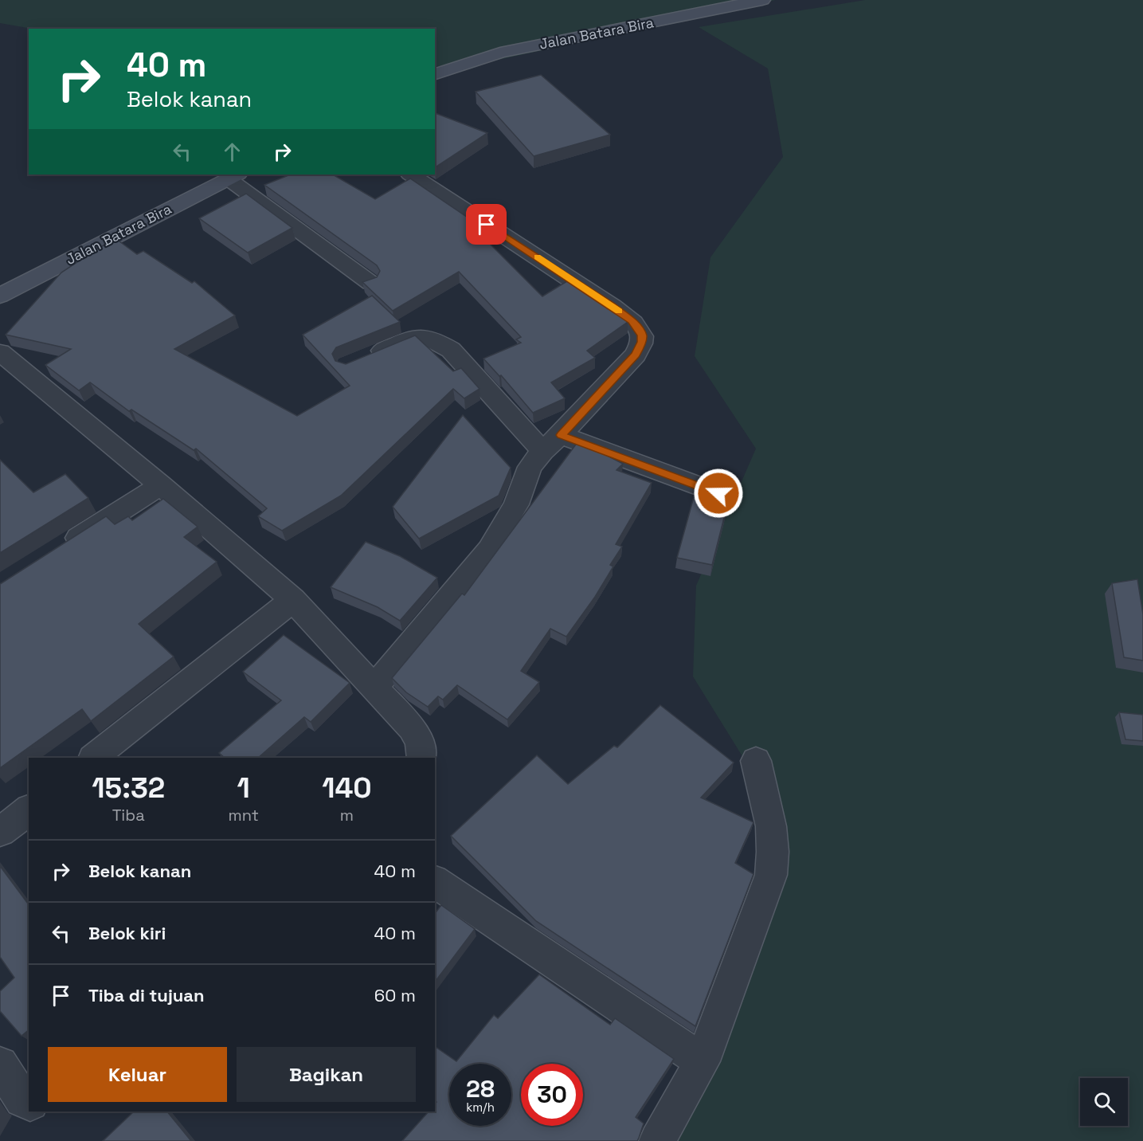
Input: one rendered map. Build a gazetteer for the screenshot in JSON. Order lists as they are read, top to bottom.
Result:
{
  "streets": {
    "street": ["Jalan Batara Bira"]
  },
  "page": {
    "turn": ["40 m", "Belok kanan"],
    "eta": [
      "15:32",
      "Tiba",
      "1",
      "mnt",
      "140",
      "m"
    ],
    "list": [
      {
        "name": "Belok kanan",
        "value": "40 m"
      },
      {
        "name": "Belok kiri",
        "value": "40 m"
      },
      {
        "name": "Tiba di tujuan",
        "value": "60 m"
      }
    ],
    "buttons": ["Keluar", "Bagikan"],
    "speed": "28 km/h",
    "limit": "30"
  }
}
